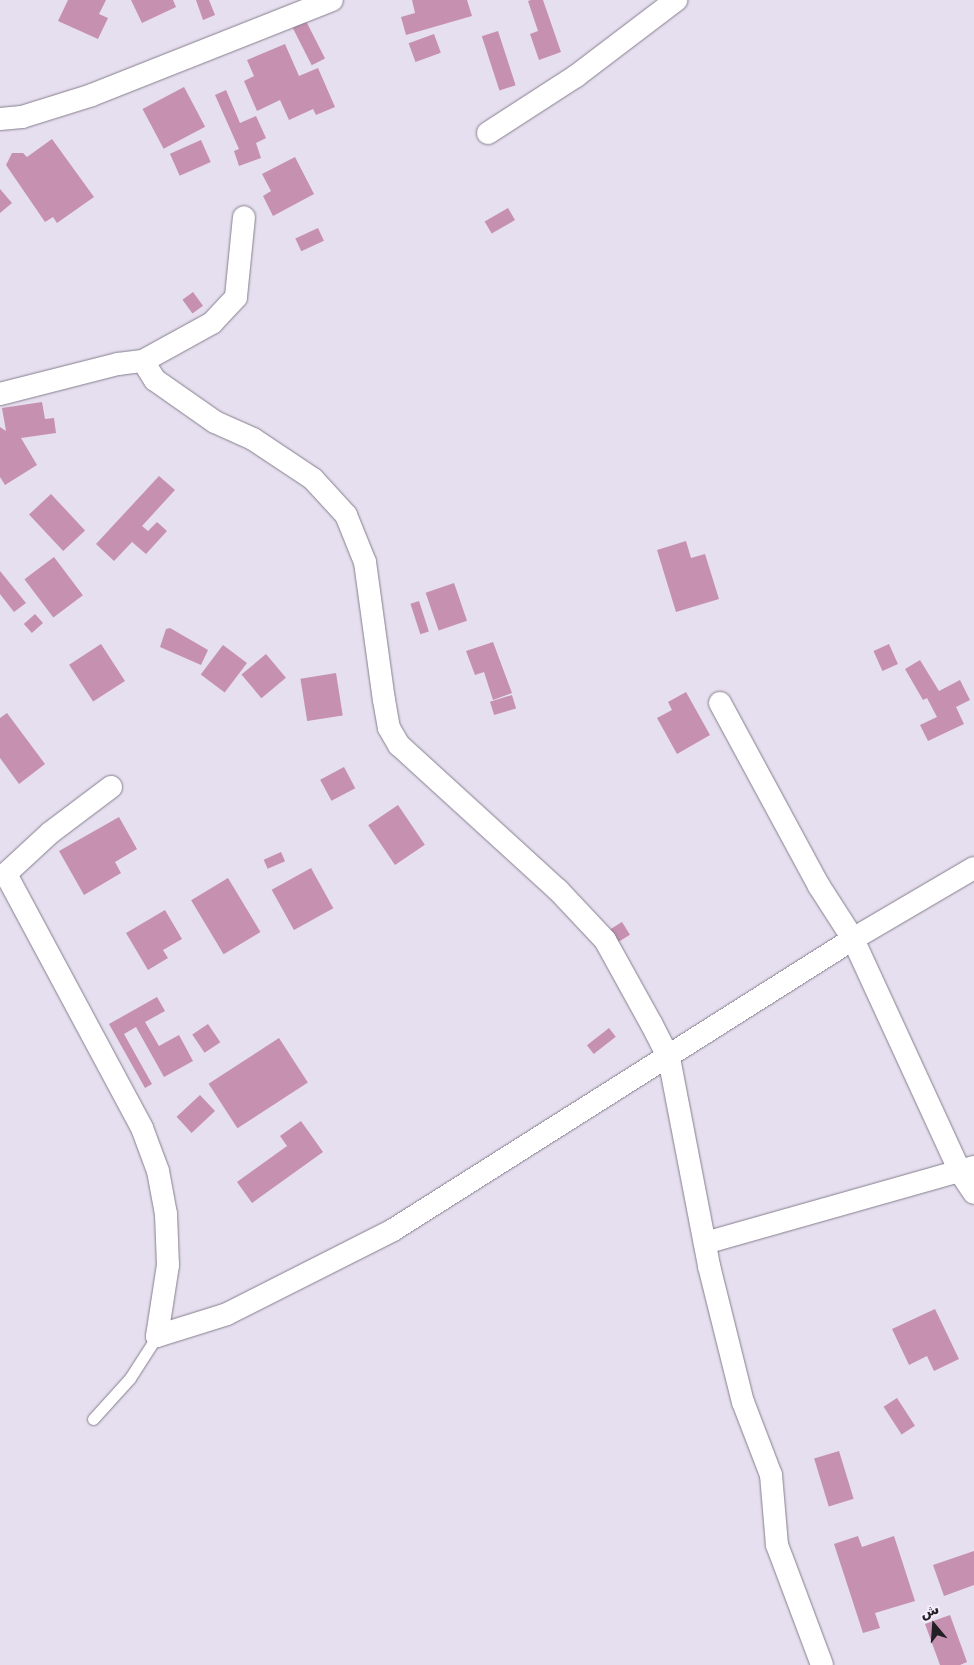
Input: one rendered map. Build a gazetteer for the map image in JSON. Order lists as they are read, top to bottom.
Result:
{
  "north": "top"
}
